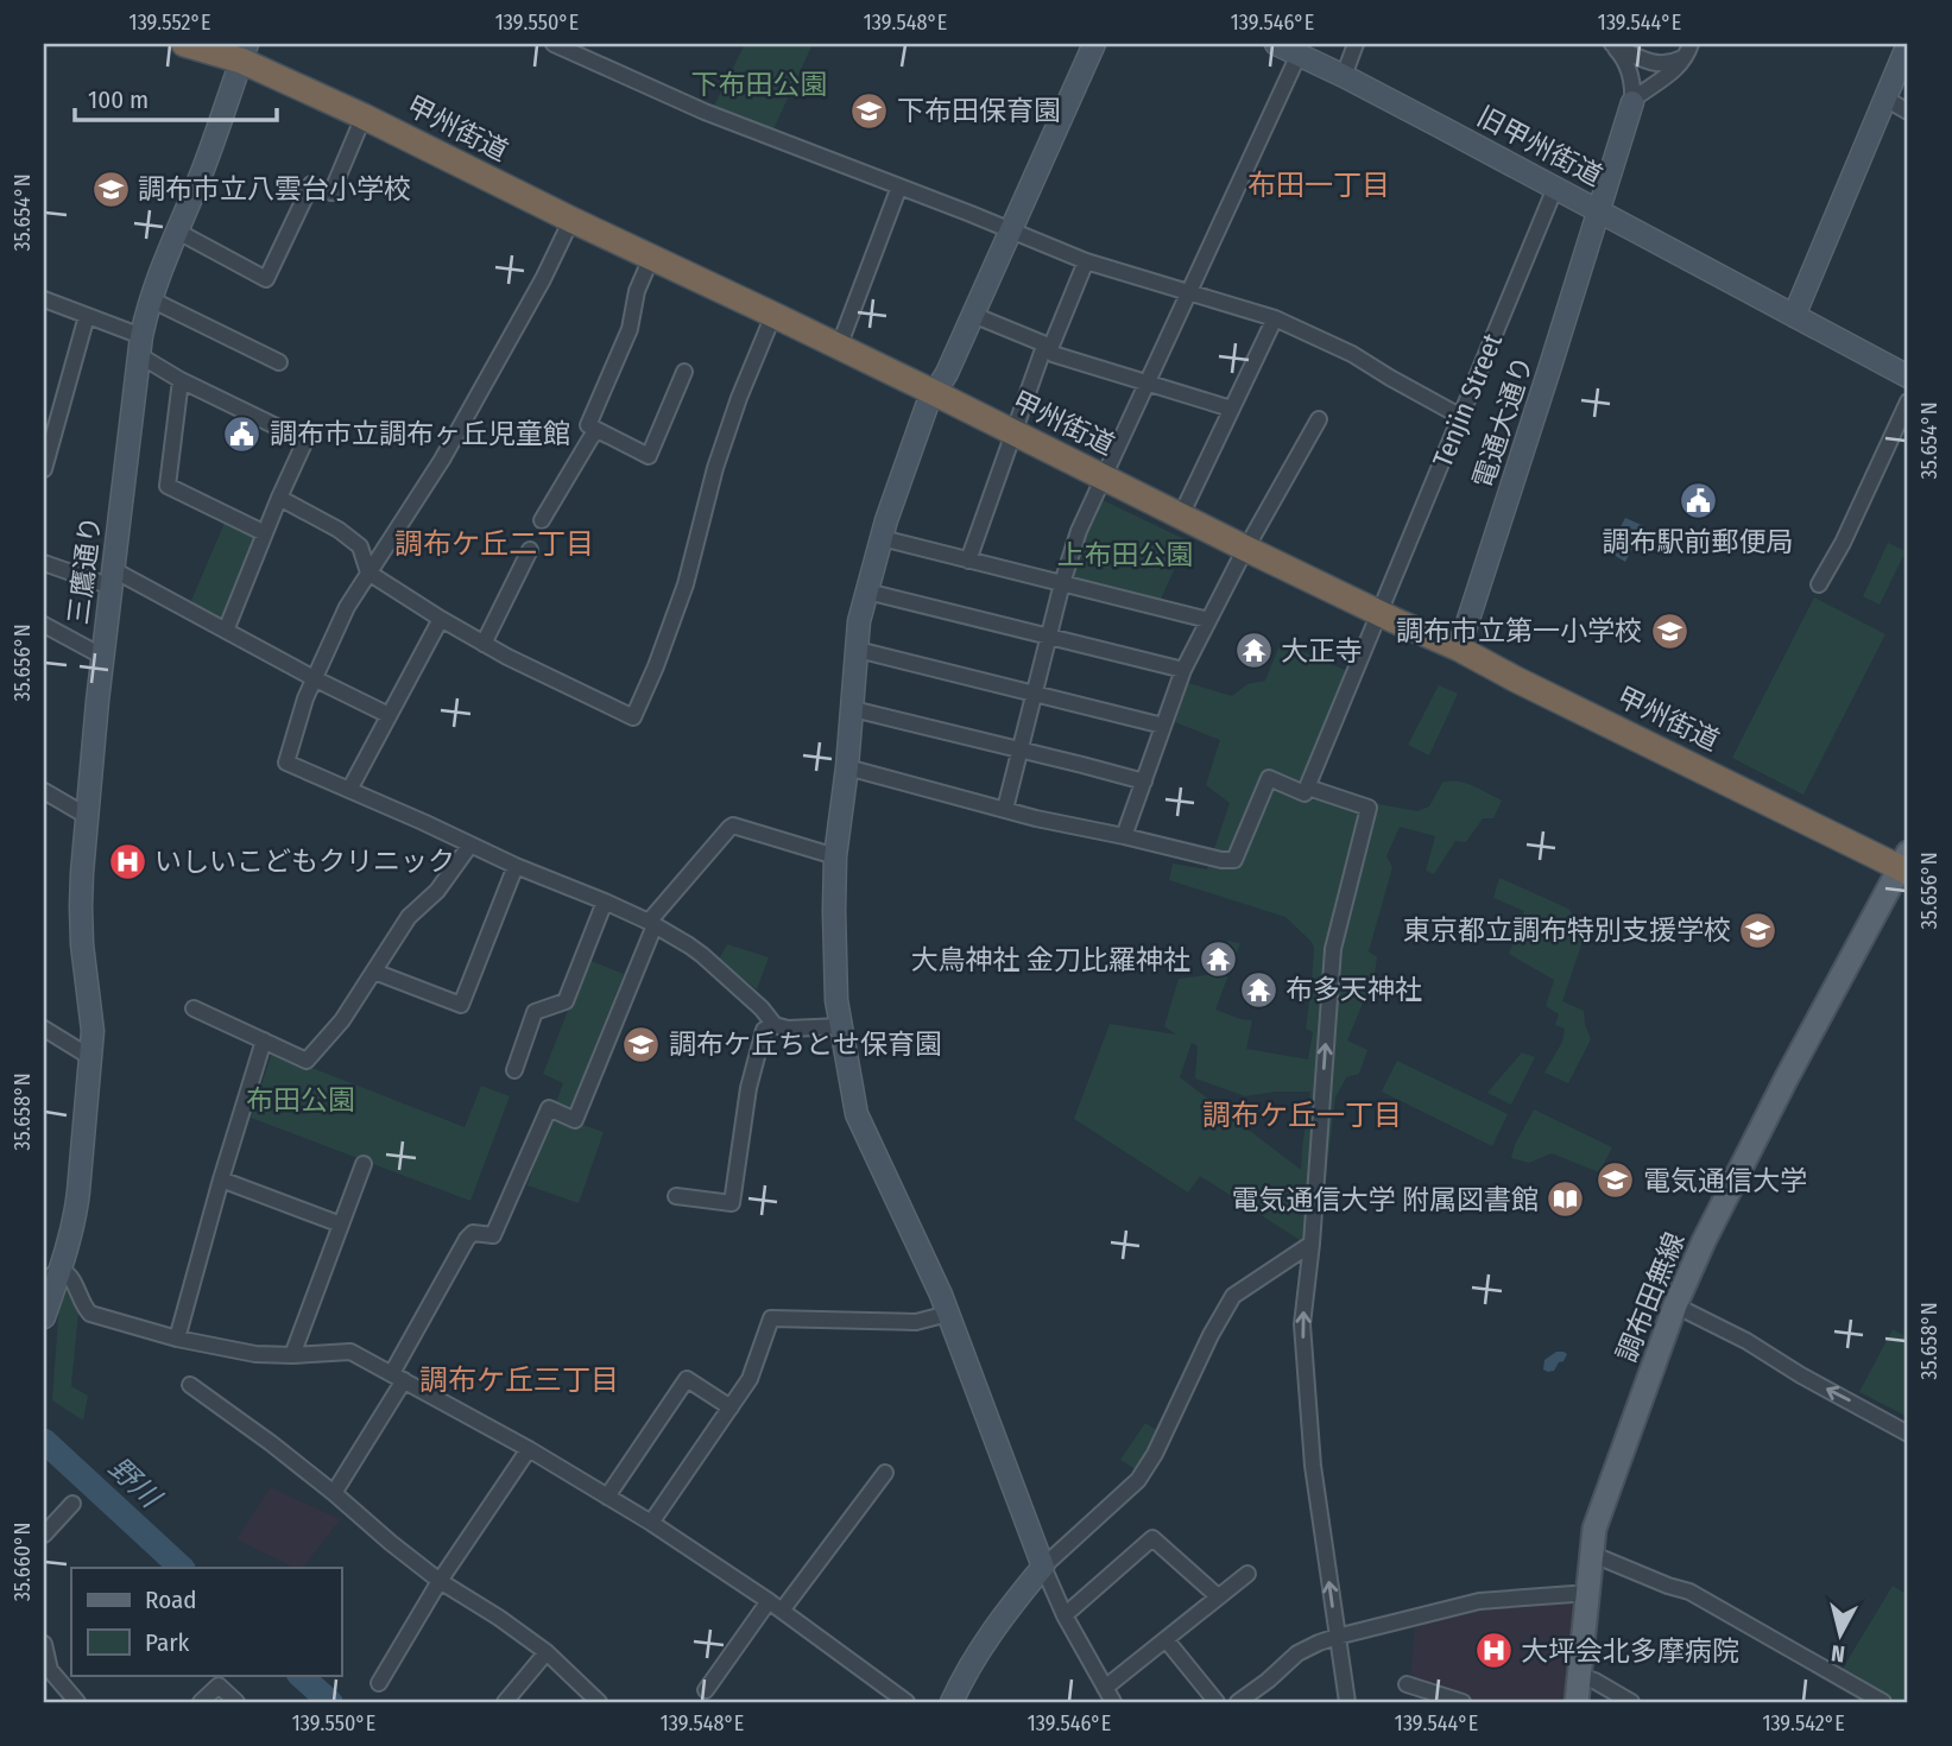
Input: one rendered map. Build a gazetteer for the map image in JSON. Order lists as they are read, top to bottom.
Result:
{
  "streets": {
    "highway": ["甲州街道"],
    "main road": ["調布田無線"],
    "street": [
      "旧甲州街道",
      "Tenjin Street",
      "電通大通り",
      "三鷹通り"
    ]
  },
  "crossings": [
    ["甲州街道", "Tenjin Street"],
    ["甲州街道", "電通大通り"],
    ["甲州街道", "三鷹通り"],
    ["甲州街道", "調布田無線"],
    ["旧甲州街道", "Tenjin Street"],
    ["旧甲州街道", "電通大通り"]
  ],
  "districts": [
    "布田一丁目",
    "調布ケ丘二丁目",
    "調布ケ丘一丁目",
    "調布ケ丘三丁目"
  ],
  "water": ["野川"],
  "parks": ["下布田公園", "上布田公園", "布田公園"],
  "places": {
    "school or university": [
      "下布田保育園",
      "調布市立八雲台小学校",
      "調布市立第一小学校",
      "東京都立調布特別支援学校",
      "調布ケ丘ちとせ保育園",
      "電気通信大学"
    ],
    "public building": ["調布市立調布ヶ丘児童館", "調布駅前郵便局"],
    "temple": ["大正寺", "大鳥神社 金刀比羅神社", "布多天神社"],
    "hospital": ["いしいこどもクリニック", "大坪会北多摩病院"],
    "library": ["電気通信大学 附属図書館"]
  },
  "legend": ["Road", "Park"],
  "scale_bar": "100 m",
  "north": "bottom",
  "coordinates": [
    "139.552°E",
    "139.550°E",
    "139.548°E",
    "139.546°E",
    "139.544°E",
    "35.654°N",
    "35.656°N",
    "35.658°N",
    "35.660°N",
    "139.542°E"
  ]
}
